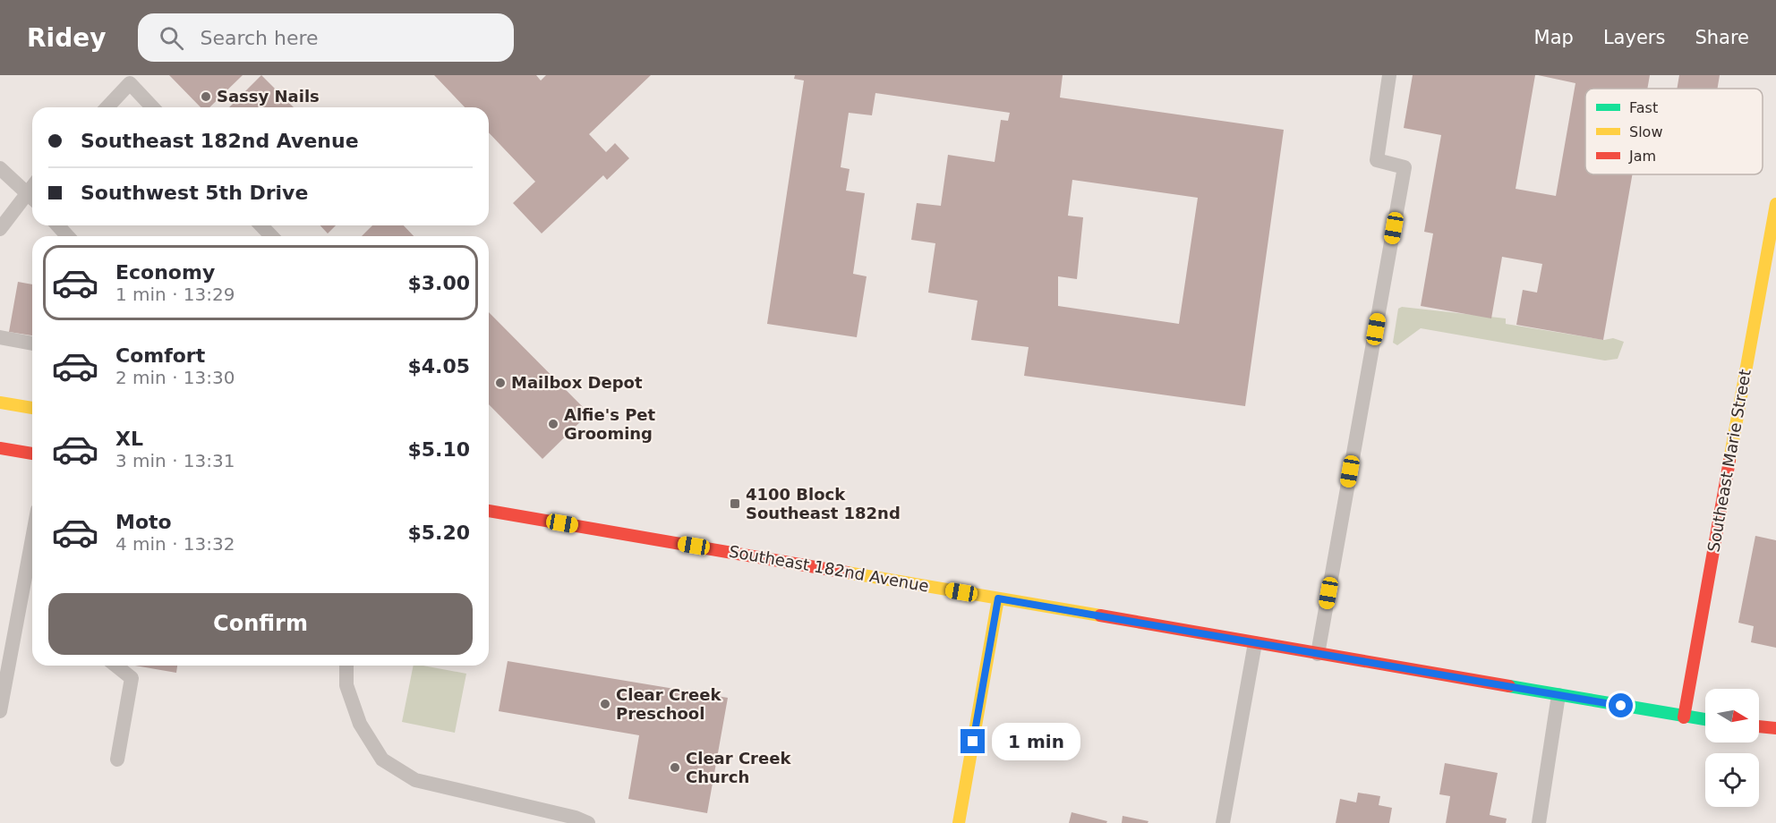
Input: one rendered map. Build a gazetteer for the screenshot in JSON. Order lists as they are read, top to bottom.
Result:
{
  "streets": {
    "main road": ["Southeast Marie Street", "Southeast 182nd Avenue"]
  },
  "crossings": [
    ["Southeast Marie Street", "Southeast 182nd Avenue"]
  ],
  "places": {
    "other": [
      "Sassy Nails",
      "Mailbox Depot",
      "Alfie's Pet Grooming",
      "Clear Creek Preschool",
      "Clear Creek Church"
    ],
    "transit": ["4100 Block Southeast 182nd"]
  },
  "legend": ["Fast", "Slow", "Jam"],
  "north": "right",
  "page": {
    "header": "Ridey",
    "search": "Search here",
    "nav": ["Map", "Layers", "Share"],
    "banner": ["Southeast 182nd Avenue", "Southwest 5th Drive"],
    "list": [
      {
        "name": "Economy",
        "note": "1 min · 13:29",
        "value": "$3.00"
      },
      {
        "name": "Comfort",
        "note": "2 min · 13:30",
        "value": "$4.05"
      },
      {
        "name": "XL",
        "note": "3 min · 13:31",
        "value": "$5.10"
      },
      {
        "name": "Moto",
        "note": "4 min · 13:32",
        "value": "$5.20"
      }
    ],
    "buttons": "Confirm",
    "bubble": "1 min"
  }
}
